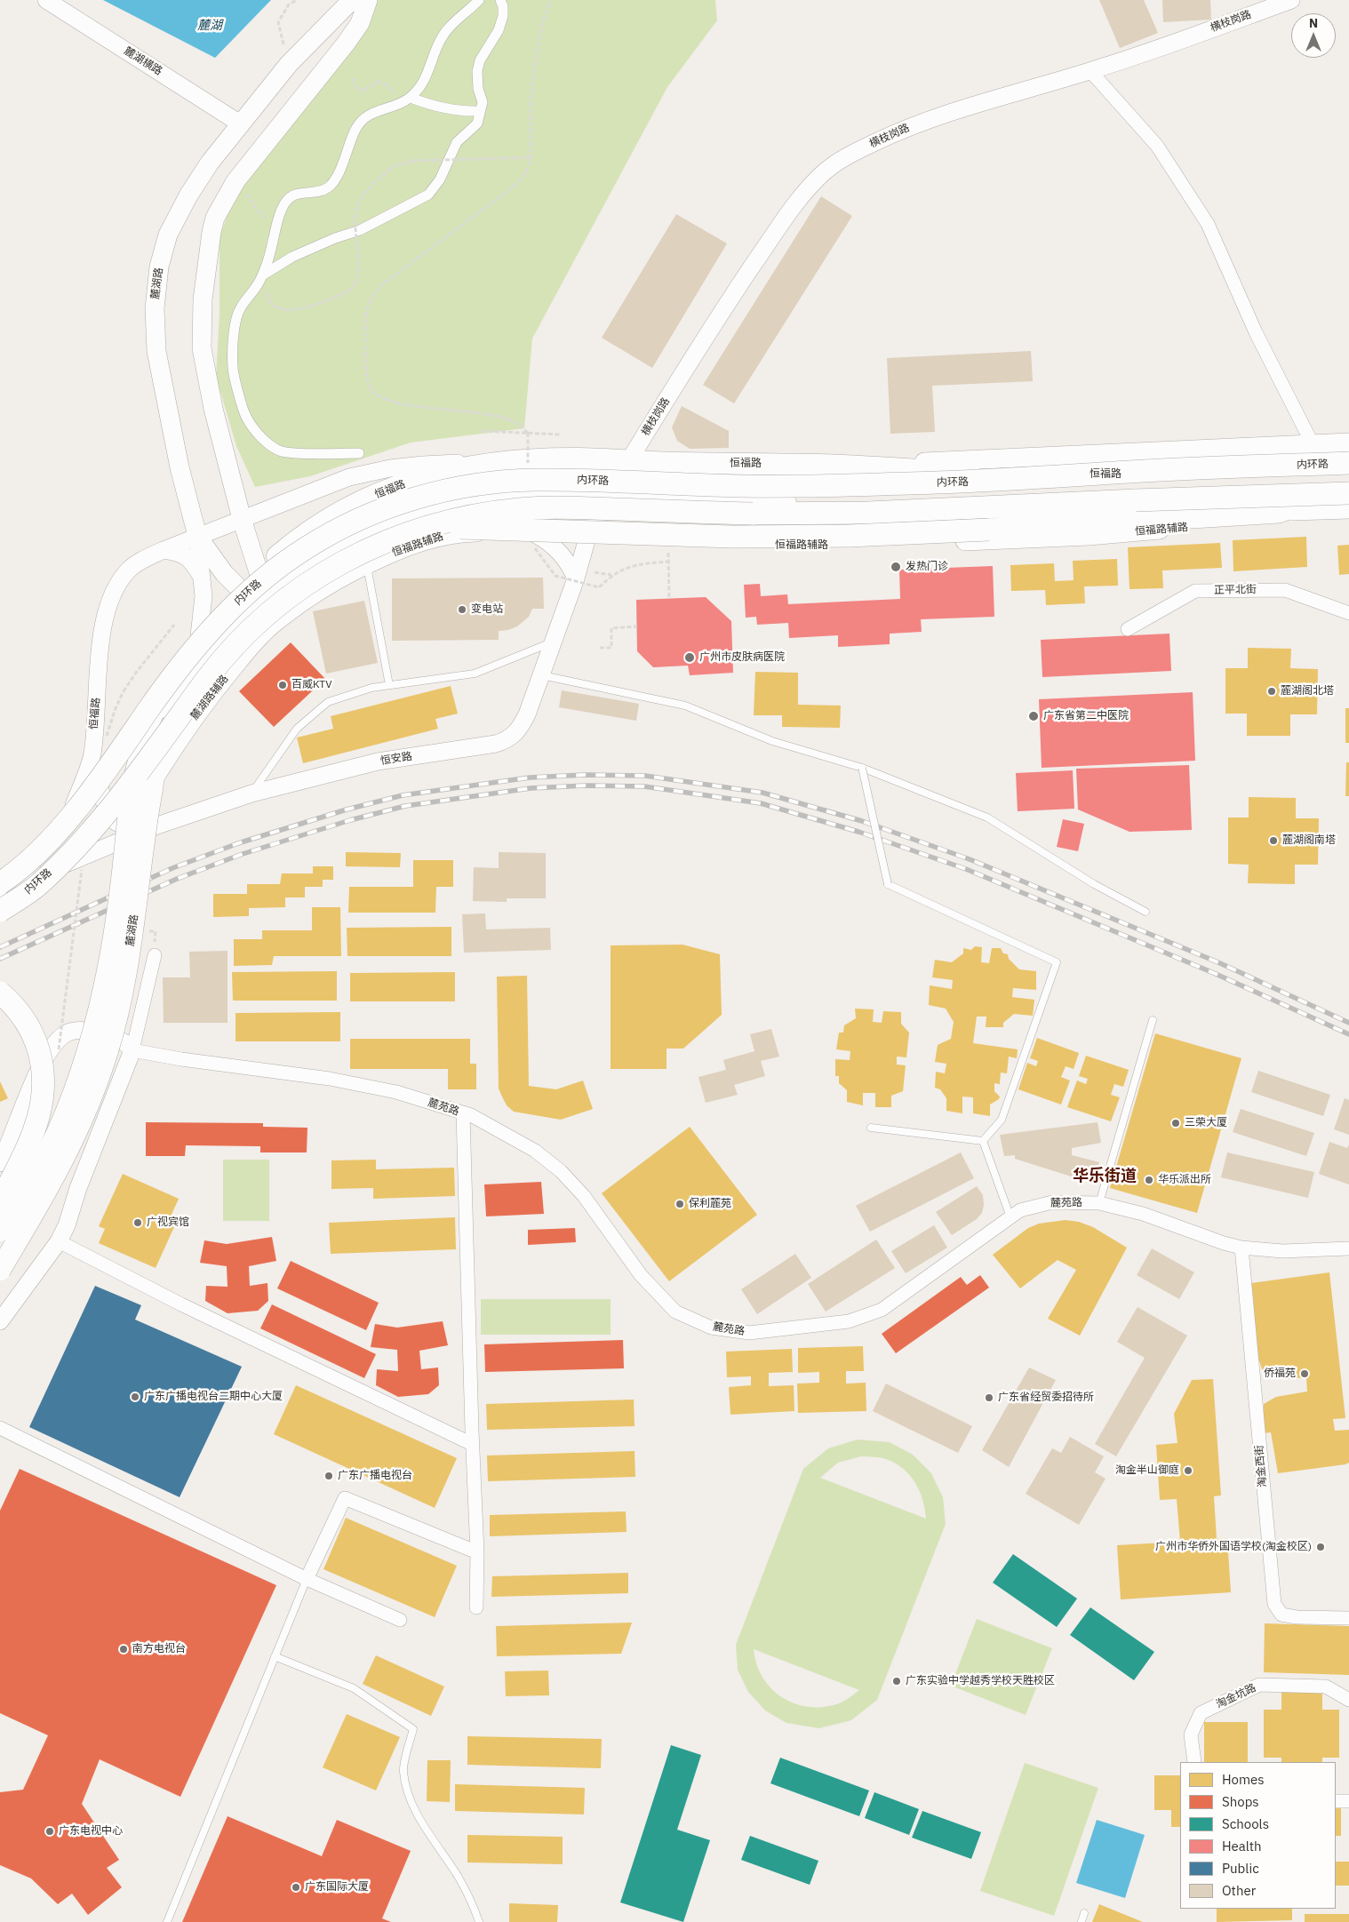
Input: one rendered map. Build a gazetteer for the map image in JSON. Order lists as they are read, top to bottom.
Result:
{
  "streets": {
    "highway": ["内环路"],
    "main road": [
      "麓湖路",
      "恒福路",
      "恒福路辅路",
      "麓湖路辅路"
    ],
    "street": [
      "横枝岗路",
      "麓湖横路",
      "正平北街",
      "恒安路",
      "麓苑路",
      "淘金西街",
      "淘金坑路"
    ]
  },
  "crossings": [
    ["横枝岗路", "恒福路"],
    ["横枝岗路", "恒安路"],
    ["麓湖横路", "麓湖路"],
    ["麓湖路", "恒福路"],
    ["麓湖路", "麓湖路辅路"],
    ["恒福路", "内环路"],
    ["恒福路", "恒安路"],
    ["内环路", "恒安路"],
    ["恒福路辅路", "麓湖路辅路"],
    ["恒福路辅路", "恒安路"],
    ["麓苑路", "淘金西街"]
  ],
  "districts": ["华乐街道"],
  "water": ["麓湖"],
  "places": [
    "发热门诊",
    "变电站",
    "广州市皮肤病医院",
    "百威KTV",
    "麓湖阁北塔",
    "广东省第二中医院",
    "麓湖阁南塔",
    "三荣大厦",
    "华乐派出所",
    "保利麓苑",
    "广视宾馆",
    "侨福苑",
    "广东广播电视台二期中心大厦",
    "广东省经贸委招待所",
    "淘金半山御庭",
    "广东广播电视台",
    "广州市华侨外国语学校(淘金校区)",
    "南方电视台",
    "广东实验中学越秀学校天胜校区",
    "广东电视中心",
    "广东国际大厦"
  ],
  "legend": [
    "Homes",
    "Shops",
    "Schools",
    "Health",
    "Public",
    "Other"
  ],
  "north": "top"
}
